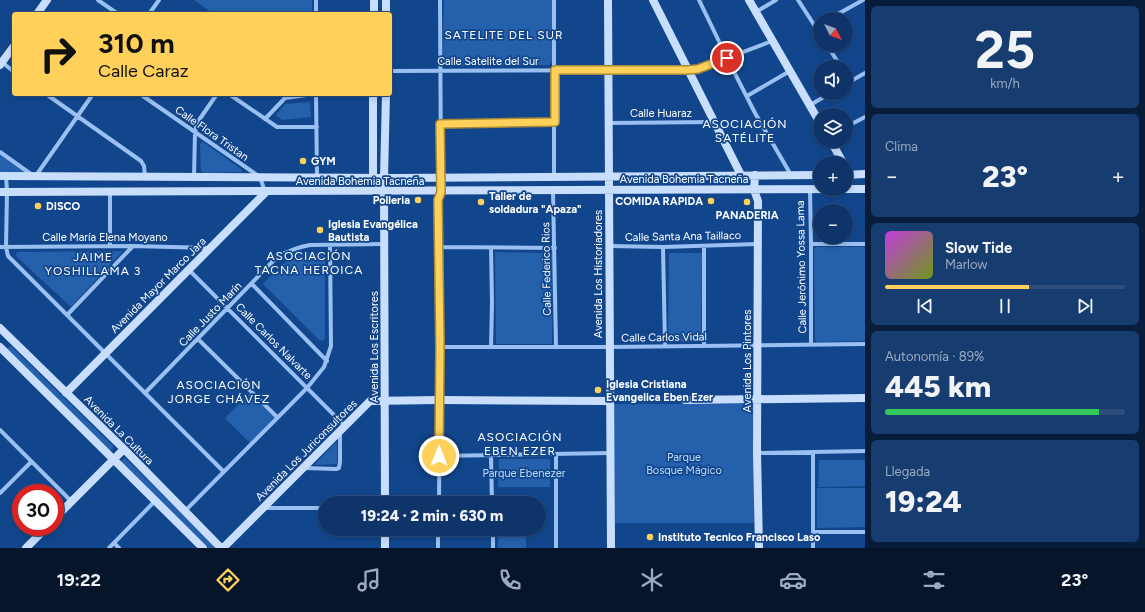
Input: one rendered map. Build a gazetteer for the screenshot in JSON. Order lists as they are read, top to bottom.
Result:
{
  "streets": {
    "street": [
      "Calle Satelite del Sur",
      "Calle Huaraz",
      "Calle Flora Tristan",
      "Avenida Bohemia Tacneña",
      "Calle Santa Ana Taillaco",
      "Calle María Elena Moyano",
      "Calle Jerónimo Yossa Lama",
      "Calle Federico Rios",
      "Avenida Los Historiadores",
      "Avenida Mayor Marco Jara",
      "Calle Justo Marín",
      "Calle Carlos Vidal",
      "Calle Carlos Nalvarte",
      "Avenida Los Escritores",
      "Avenida Los Pintores",
      "Avenida La Cultura",
      "Avenida Los Juriconsultores"
    ]
  },
  "crossings": [
    ["Calle Satelite del Sur", "Avenida Los Historiadores"],
    ["Calle Huaraz", "Avenida Los Historiadores"],
    ["Calle Flora Tristan", "Avenida Bohemia Tacneña"],
    ["Avenida Bohemia Tacneña", "Calle Jerónimo Yossa Lama"],
    ["Avenida Bohemia Tacneña", "Calle Federico Rios"],
    ["Avenida Bohemia Tacneña", "Avenida Los Historiadores"],
    ["Avenida Bohemia Tacneña", "Avenida Mayor Marco Jara"],
    ["Avenida Bohemia Tacneña", "Avenida Los Escritores"],
    ["Avenida Bohemia Tacneña", "Avenida Los Pintores"],
    ["Calle Santa Ana Taillaco", "Avenida Los Historiadores"],
    ["Calle Santa Ana Taillaco", "Avenida Los Pintores"],
    ["Calle María Elena Moyano", "Avenida Mayor Marco Jara"],
    ["Calle Jerónimo Yossa Lama", "Calle Carlos Vidal"],
    ["Calle Federico Rios", "Calle Carlos Vidal"],
    ["Avenida Los Historiadores", "Calle Carlos Vidal"],
    ["Avenida Los Historiadores", "Avenida Los Juriconsultores"],
    ["Avenida Mayor Marco Jara", "Calle Carlos Nalvarte"],
    ["Avenida Mayor Marco Jara", "Avenida La Cultura"],
    ["Calle Justo Marín", "Calle Carlos Nalvarte"],
    ["Calle Justo Marín", "Avenida Los Escritores"],
    ["Calle Carlos Vidal", "Avenida Los Pintores"],
    ["Calle Carlos Nalvarte", "Avenida Los Juriconsultores"],
    ["Avenida Los Escritores", "Avenida Los Juriconsultores"],
    ["Avenida La Cultura", "Avenida Los Juriconsultores"]
  ],
  "districts": [
    "SATELITE DEL SUR",
    "ASOCIACIÓN SATÉLITE",
    "ASOCIACIÓN TACNA HEROICA",
    "JAIME YOSHILLAMA 3",
    "ASOCIACIÓN JORGE CHÁVEZ",
    "ASOCIACIÓN EBEN EZER"
  ],
  "parks": ["Parque Bosque Mágico", "Parque Ebenezer"],
  "places": [
    "GYM",
    "Polleria",
    "COMIDA RAPIDA",
    "Taller de soldadura \"Apaza\"",
    "PANADERIA",
    "DISCO",
    "Iglesia Evangélica Bautista",
    "Iglesia Cristiana Evangelica Eben Ezer",
    "Instituto Tecnico Francisco Laso"
  ],
  "north": "bottom right",
  "page": {
    "tile": [
      ["25", "km/h"],
      "Clima",
      ["Autonomía · 89%", "445 km"],
      ["Llegada", "19:24"]
    ],
    "map_buttons": ["+", "−"],
    "turn": ["310 m", "Calle Caraz"],
    "heat": ["−", "23°", "+"],
    "song": ["Slow Tide", "Marlow"],
    "limit": "30",
    "trip": "19:24 · 2 min · 630 m",
    "tabs": ["19:22", "23°"]
  }
}
